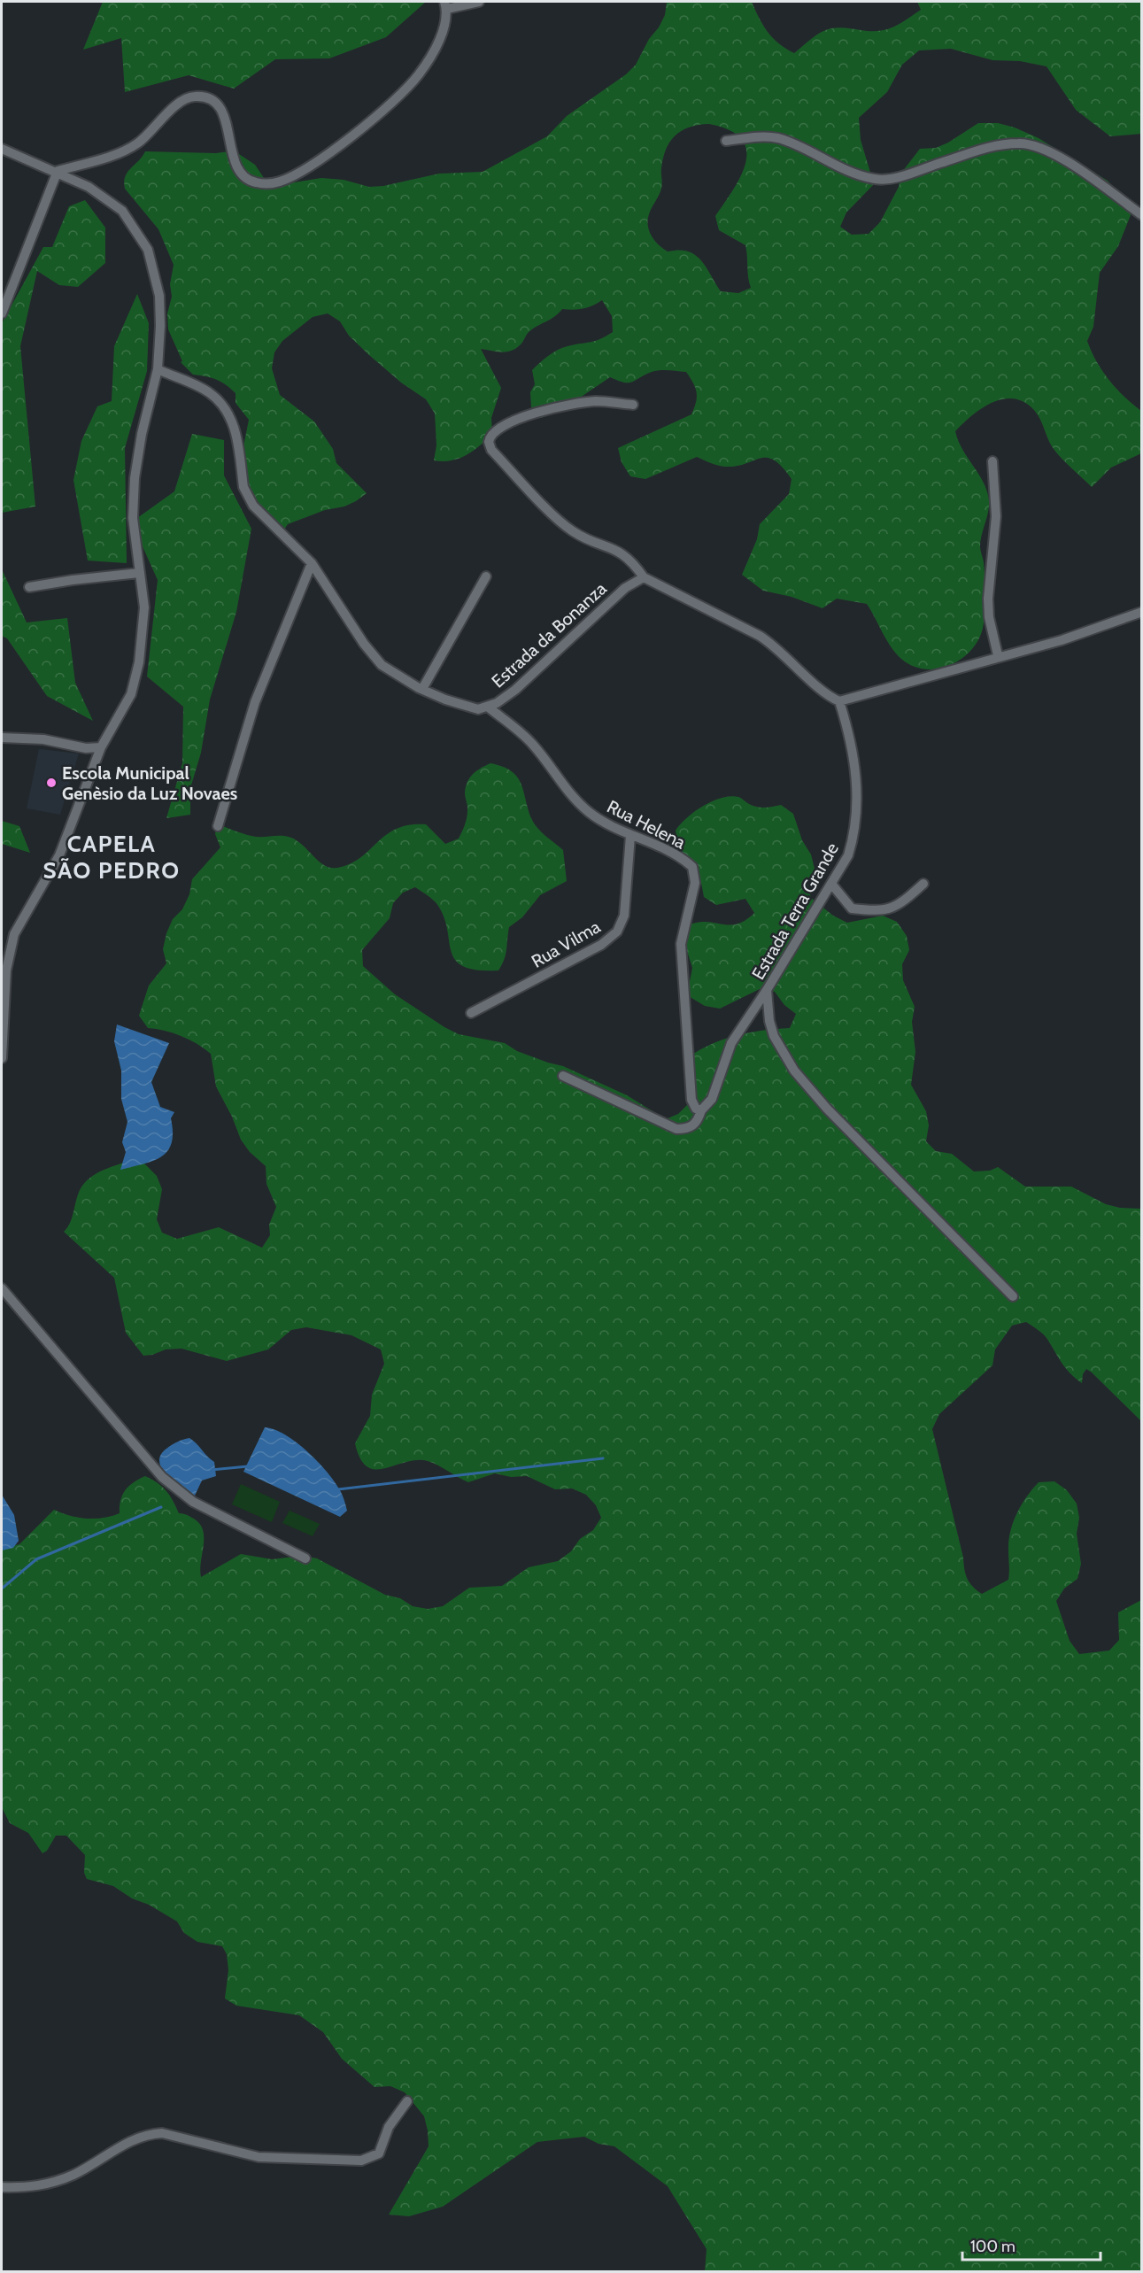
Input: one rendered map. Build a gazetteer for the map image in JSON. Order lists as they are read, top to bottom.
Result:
{
  "streets": {
    "street": [
      "Estrada da Bonanza",
      "Rua Helena",
      "Estrada Terra Grande",
      "Rua Vilma"
    ]
  },
  "crossings": [
    ["Estrada da Bonanza", "Rua Helena"],
    ["Rua Helena", "Rua Vilma"]
  ],
  "districts": ["CAPELA SÃO PEDRO"],
  "places": ["Escola Municipal Genèsio da Luz Novaes"],
  "scale_bar": "100 m"
}
